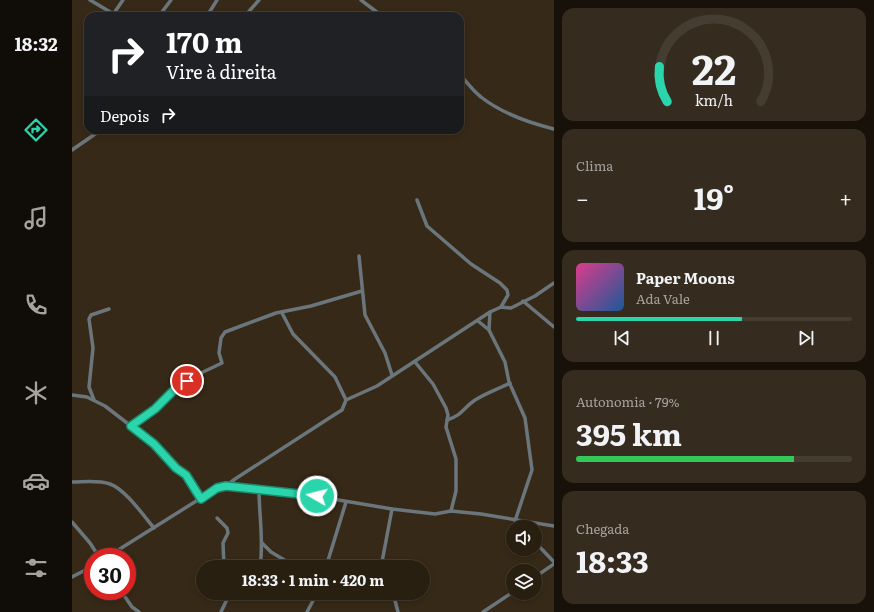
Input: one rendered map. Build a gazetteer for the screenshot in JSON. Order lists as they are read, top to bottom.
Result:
{
  "page": {
    "tabs": "18:32",
    "turn": ["170 m", "Vire à direita"],
    "then": "Depois",
    "tile": [
      "Clima",
      ["Autonomia · 79%", "395 km"],
      ["Chegada", "18:33"]
    ],
    "heat": ["−", "19°", "+"],
    "song": ["Paper Moons", "Ada Vale"],
    "limit": "30",
    "trip": "18:33 · 1 min · 420 m",
    "gauge": ["22", "km/h"]
  }
}
